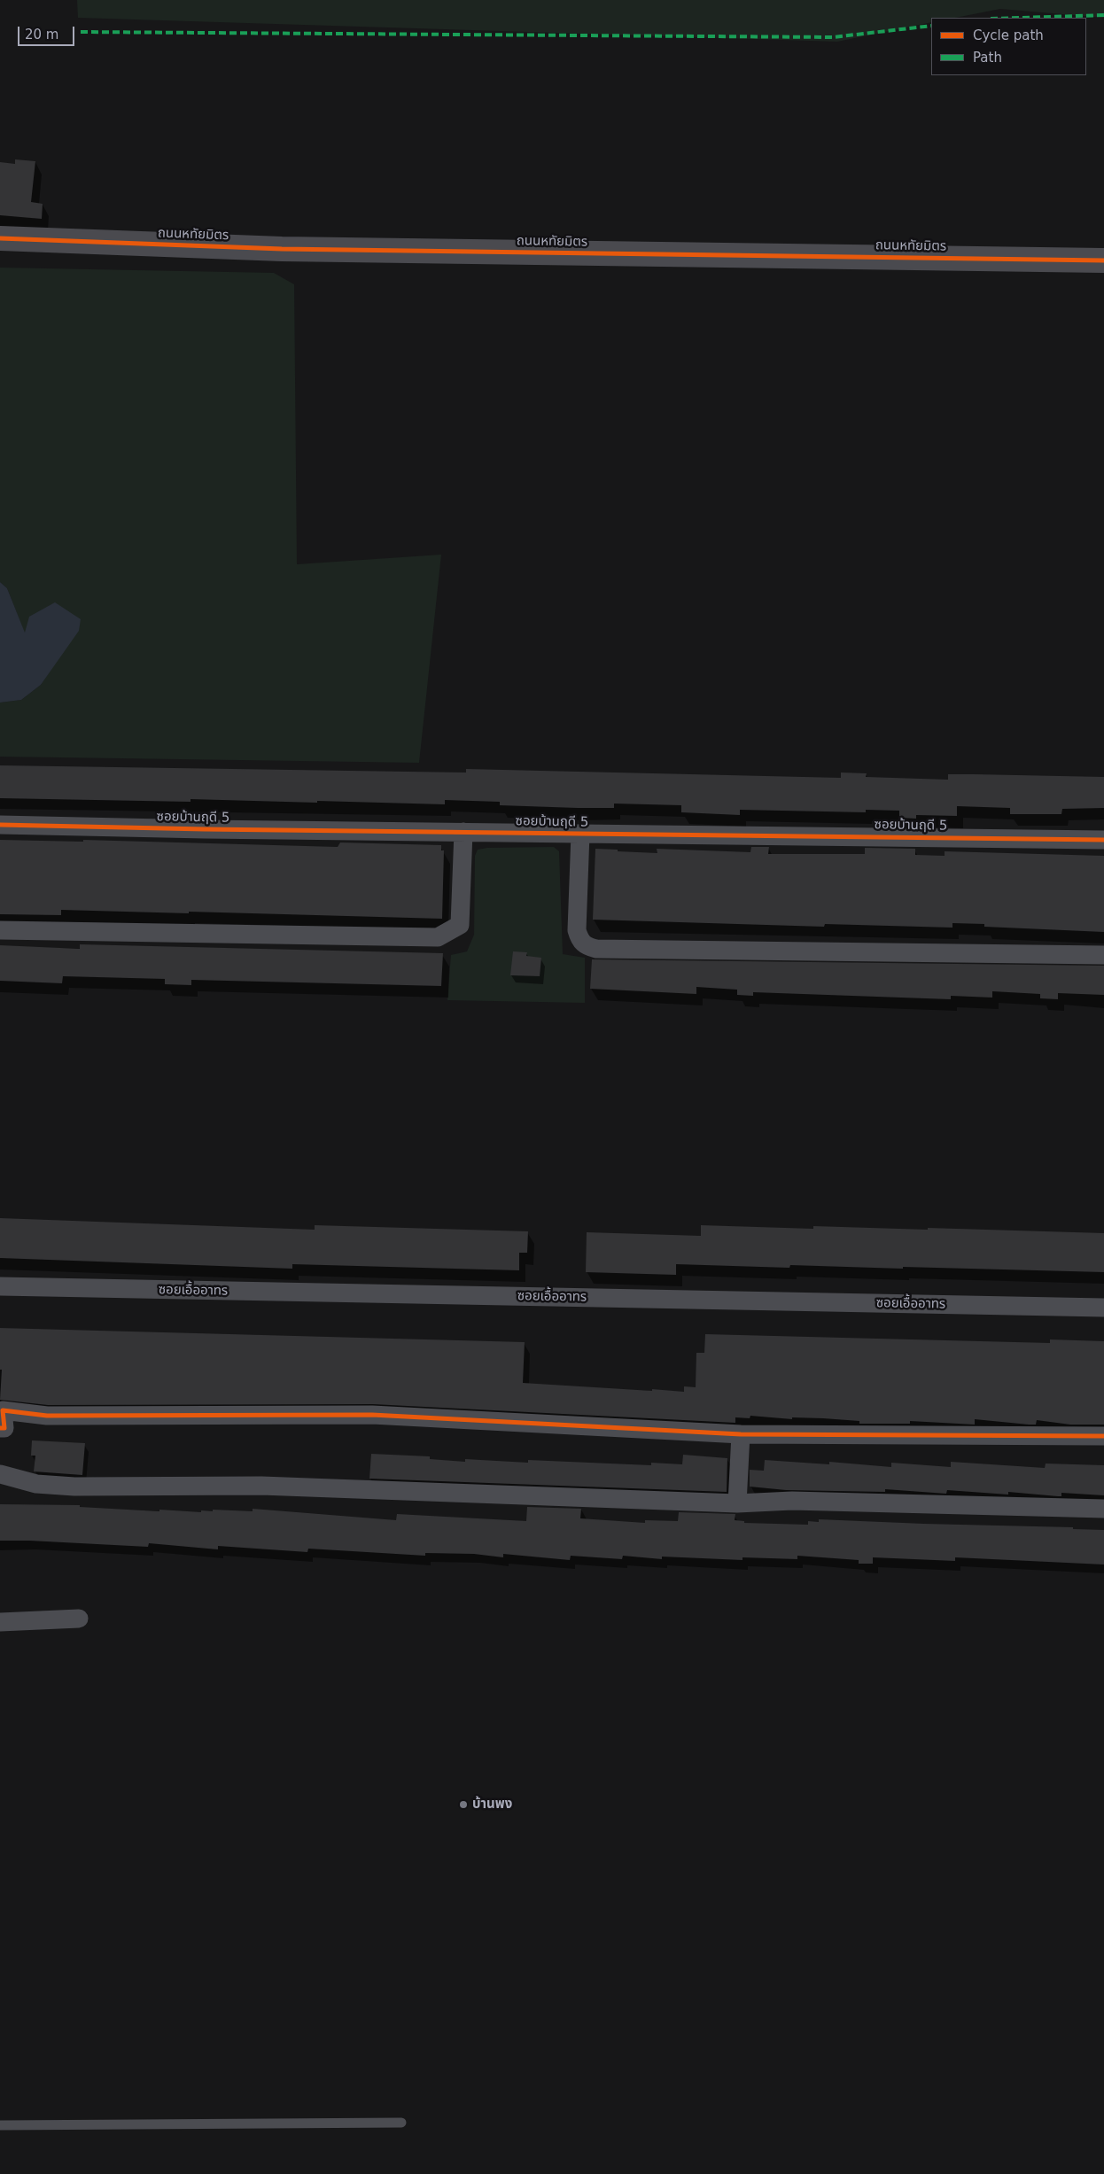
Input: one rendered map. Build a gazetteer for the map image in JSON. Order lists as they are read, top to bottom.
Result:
{
  "streets": {
    "street": ["ถนนหทัยมิตร", "ซอยบ้านฤดี 5", "ซอยเอื้ออาทร"]
  },
  "places": ["บ้านพง"],
  "legend": ["Cycle path", "Path"],
  "scale_bar": "20 m"
}
